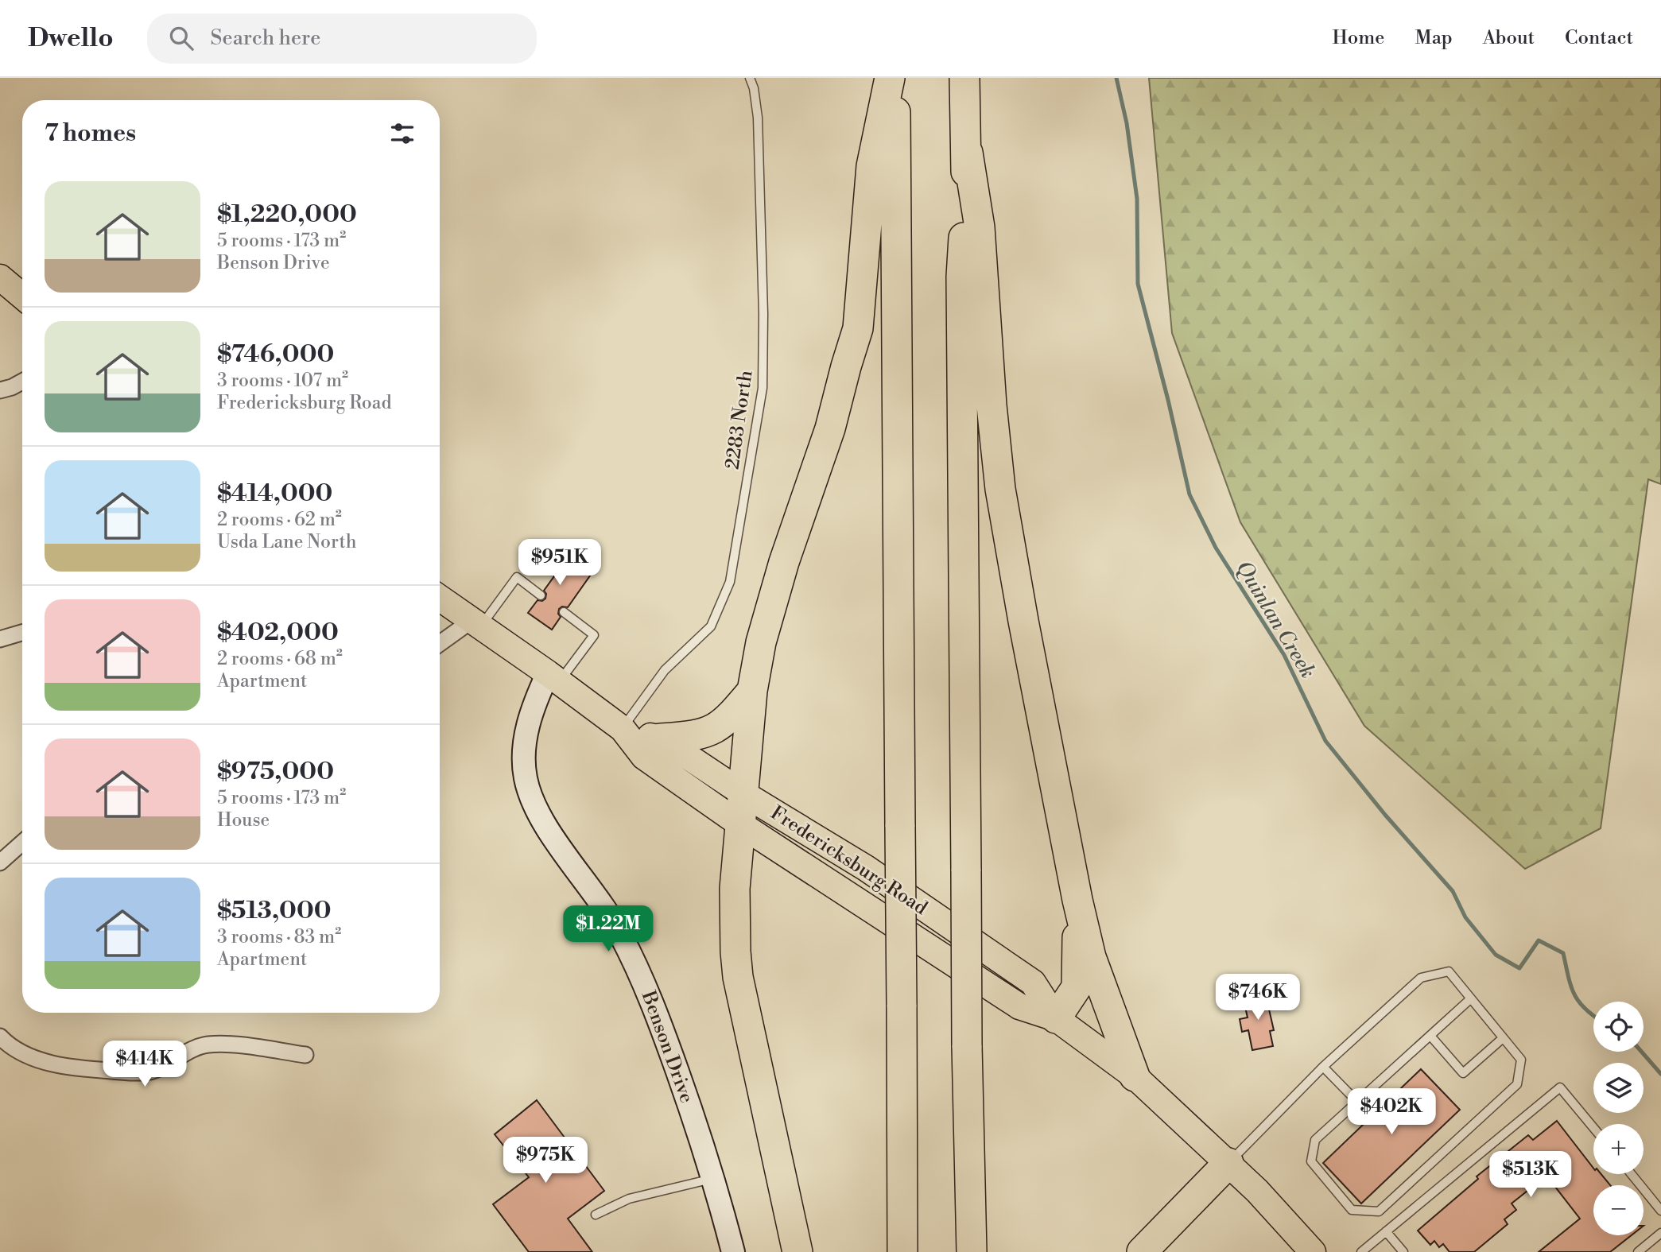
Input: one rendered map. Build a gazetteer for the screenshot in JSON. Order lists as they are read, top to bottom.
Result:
{
  "streets": {
    "main road": ["Fredericksburg Road"],
    "street": ["Benson Drive"],
    "lane": ["2283 North"]
  },
  "crossings": [
    ["2283 North", "Fredericksburg Road"],
    ["Fredericksburg Road", "Benson Drive"]
  ],
  "water": ["Quinlan Creek"],
  "page": {
    "header": "Dwello",
    "search": "Search here",
    "nav": [
      "Home",
      "Map",
      "About",
      "Contact"
    ],
    "heading": "7 homes",
    "list": [
      {
        "name": "$1,220,000",
        "note": "5 rooms · 173 m² · Benson Drive"
      },
      {
        "name": "$746,000",
        "note": "3 rooms · 107 m² · Fredericksburg Road"
      },
      {
        "name": "$414,000",
        "note": "2 rooms · 62 m² · Usda Lane North"
      },
      {
        "name": "$402,000",
        "note": "2 rooms · 68 m² · Apartment"
      },
      {
        "name": "$975,000",
        "note": "5 rooms · 173 m² · House"
      },
      {
        "name": "$513,000",
        "note": "3 rooms · 83 m² · Apartment"
      }
    ],
    "price": [
      "$951K",
      "$1.22M",
      "$746K",
      "$414K",
      "$402K",
      "$975K",
      "$513K"
    ],
    "map_buttons": ["+", "−"]
  }
}
